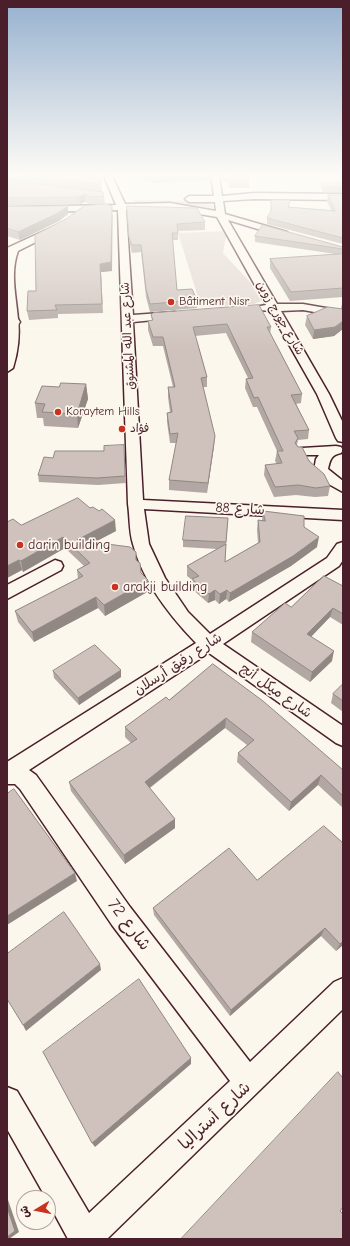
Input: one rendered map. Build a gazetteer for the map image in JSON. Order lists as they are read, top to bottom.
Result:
{
  "streets": {
    "street": [
      "شارع جورج زوين",
      "شارع عبد الله المشنوق",
      "شارع 88",
      "شارع رفيق أرسلان",
      "شارع ميكل أنج",
      "شارع 72",
      "شارع أستراليا"
    ]
  },
  "crossings": [
    ["شارع عبد الله المشنوق", "شارع 88"],
    ["شارع عبد الله المشنوق", "شارع رفيق أرسلان"],
    ["شارع عبد الله المشنوق", "شارع ميكل أنج"],
    ["شارع رفيق أرسلان", "شارع ميكل أنج"],
    ["شارع رفيق أرسلان", "شارع 72"],
    ["شارع 72", "شارع أستراليا"]
  ],
  "places": [
    "Bâtiment Nisr",
    "Koraytem Hills",
    "فؤاد",
    "darin building",
    "arakji building"
  ],
  "north": "left"
}
